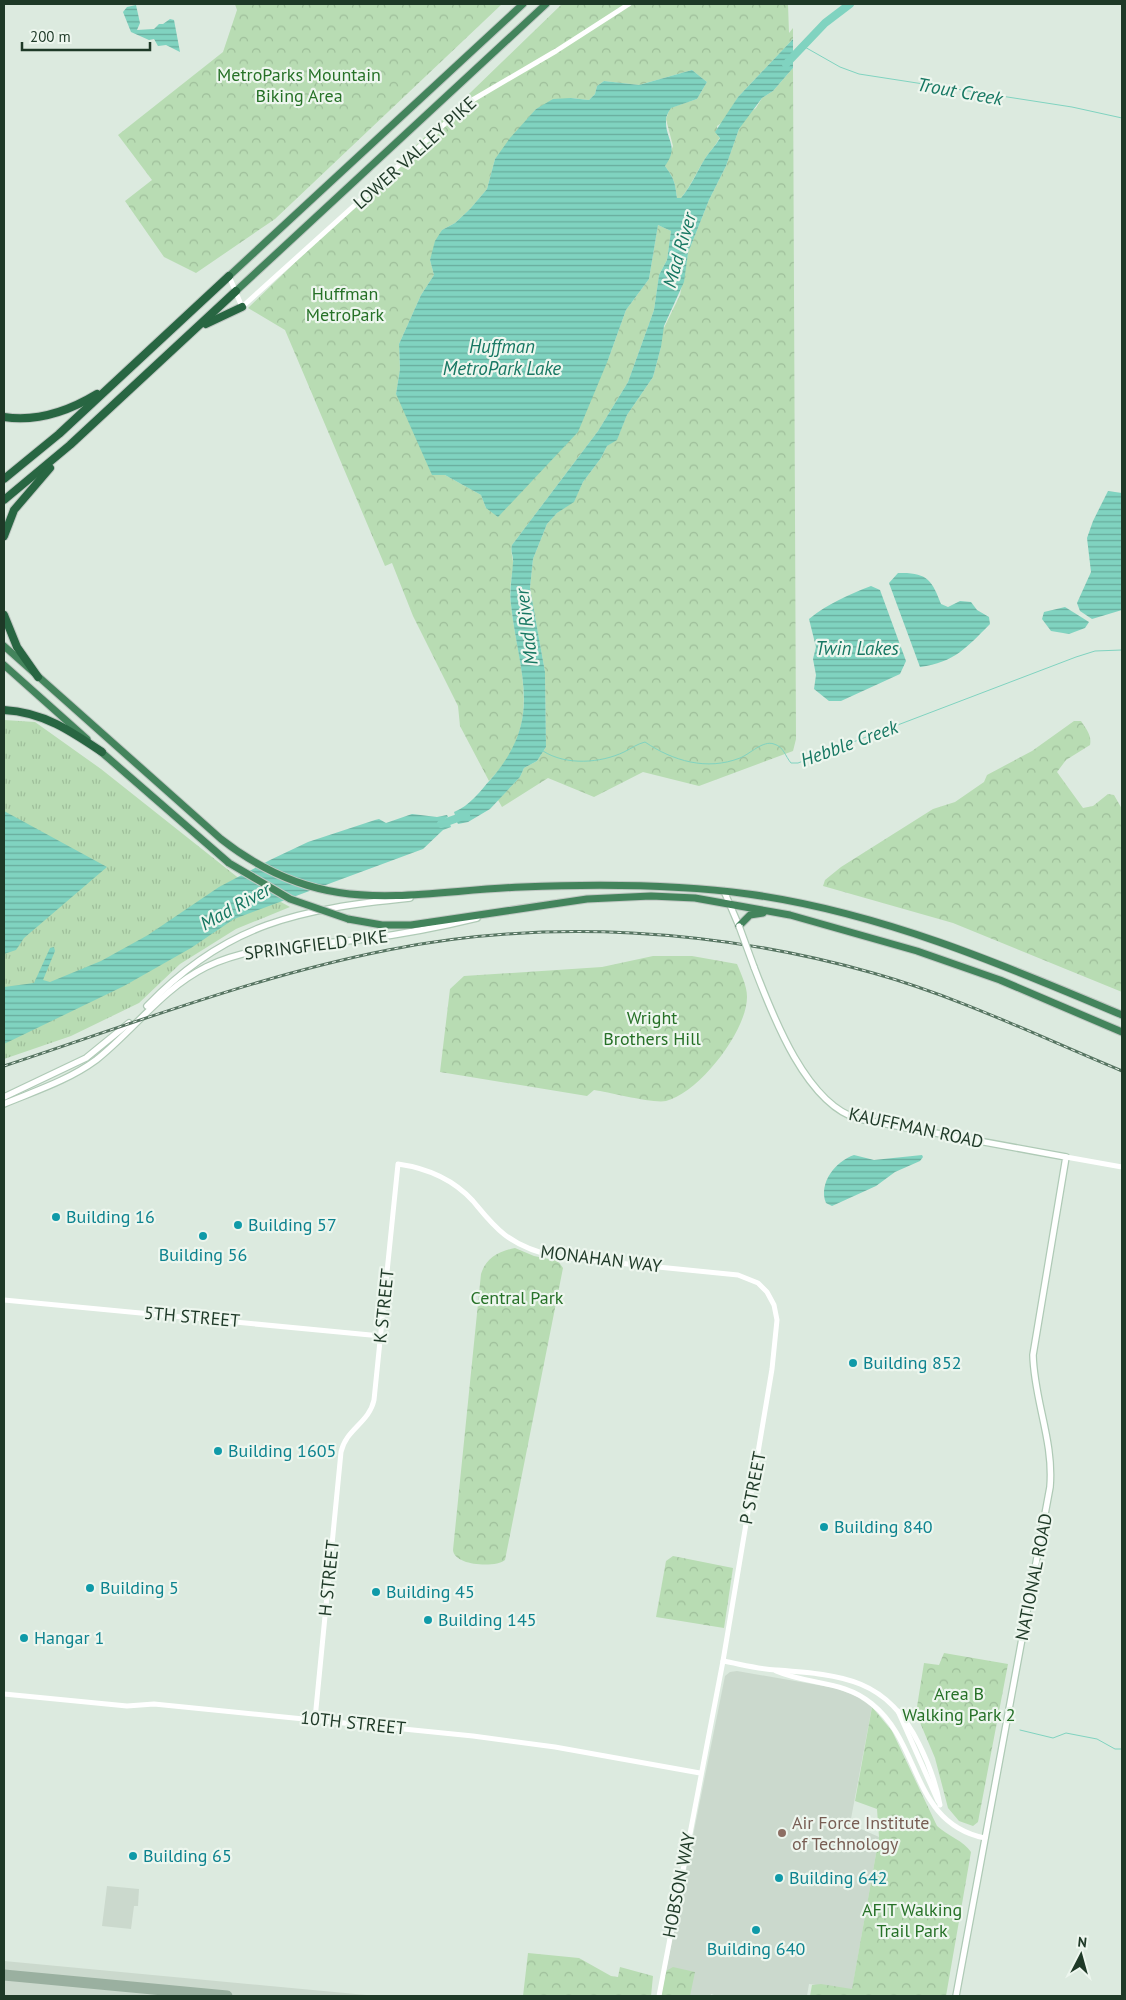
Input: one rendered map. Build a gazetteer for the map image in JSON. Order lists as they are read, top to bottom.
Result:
{
  "streets": {
    "main road": ["SPRINGFIELD PIKE", "KAUFFMAN ROAD", "NATIONAL ROAD"],
    "street": [
      "LOWER VALLEY PIKE",
      "MONAHAN WAY",
      "K STREET",
      "5TH STREET",
      "P STREET",
      "H STREET",
      "10TH STREET",
      "HOBSON WAY"
    ]
  },
  "crossings": [
    ["KAUFFMAN ROAD", "NATIONAL ROAD"],
    ["MONAHAN WAY", "K STREET"],
    ["MONAHAN WAY", "P STREET"],
    ["K STREET", "5TH STREET"],
    ["K STREET", "H STREET"],
    ["P STREET", "10TH STREET"],
    ["P STREET", "HOBSON WAY"],
    ["H STREET", "10TH STREET"],
    ["10TH STREET", "HOBSON WAY"]
  ],
  "water": [
    "Trout Creek",
    "Mad River",
    "Huffman MetroPark Lake",
    "Twin Lakes",
    "Hebble Creek"
  ],
  "parks": [
    "MetroParks Mountain Biking Area",
    "Huffman MetroPark",
    "Wright Brothers Hill",
    "Central Park",
    "Area B Walking Park 2",
    "AFIT Walking Trail Park"
  ],
  "places": [
    "Building 16",
    "Building 57",
    "Building 56",
    "Building 852",
    "Building 1605",
    "Building 840",
    "Building 5",
    "Building 45",
    "Building 145",
    "Hangar 1",
    "Air Force Institute of Technology",
    "Building 65",
    "Building 642",
    "Building 640"
  ],
  "scale_bar": "200 m",
  "north": "top"
}
